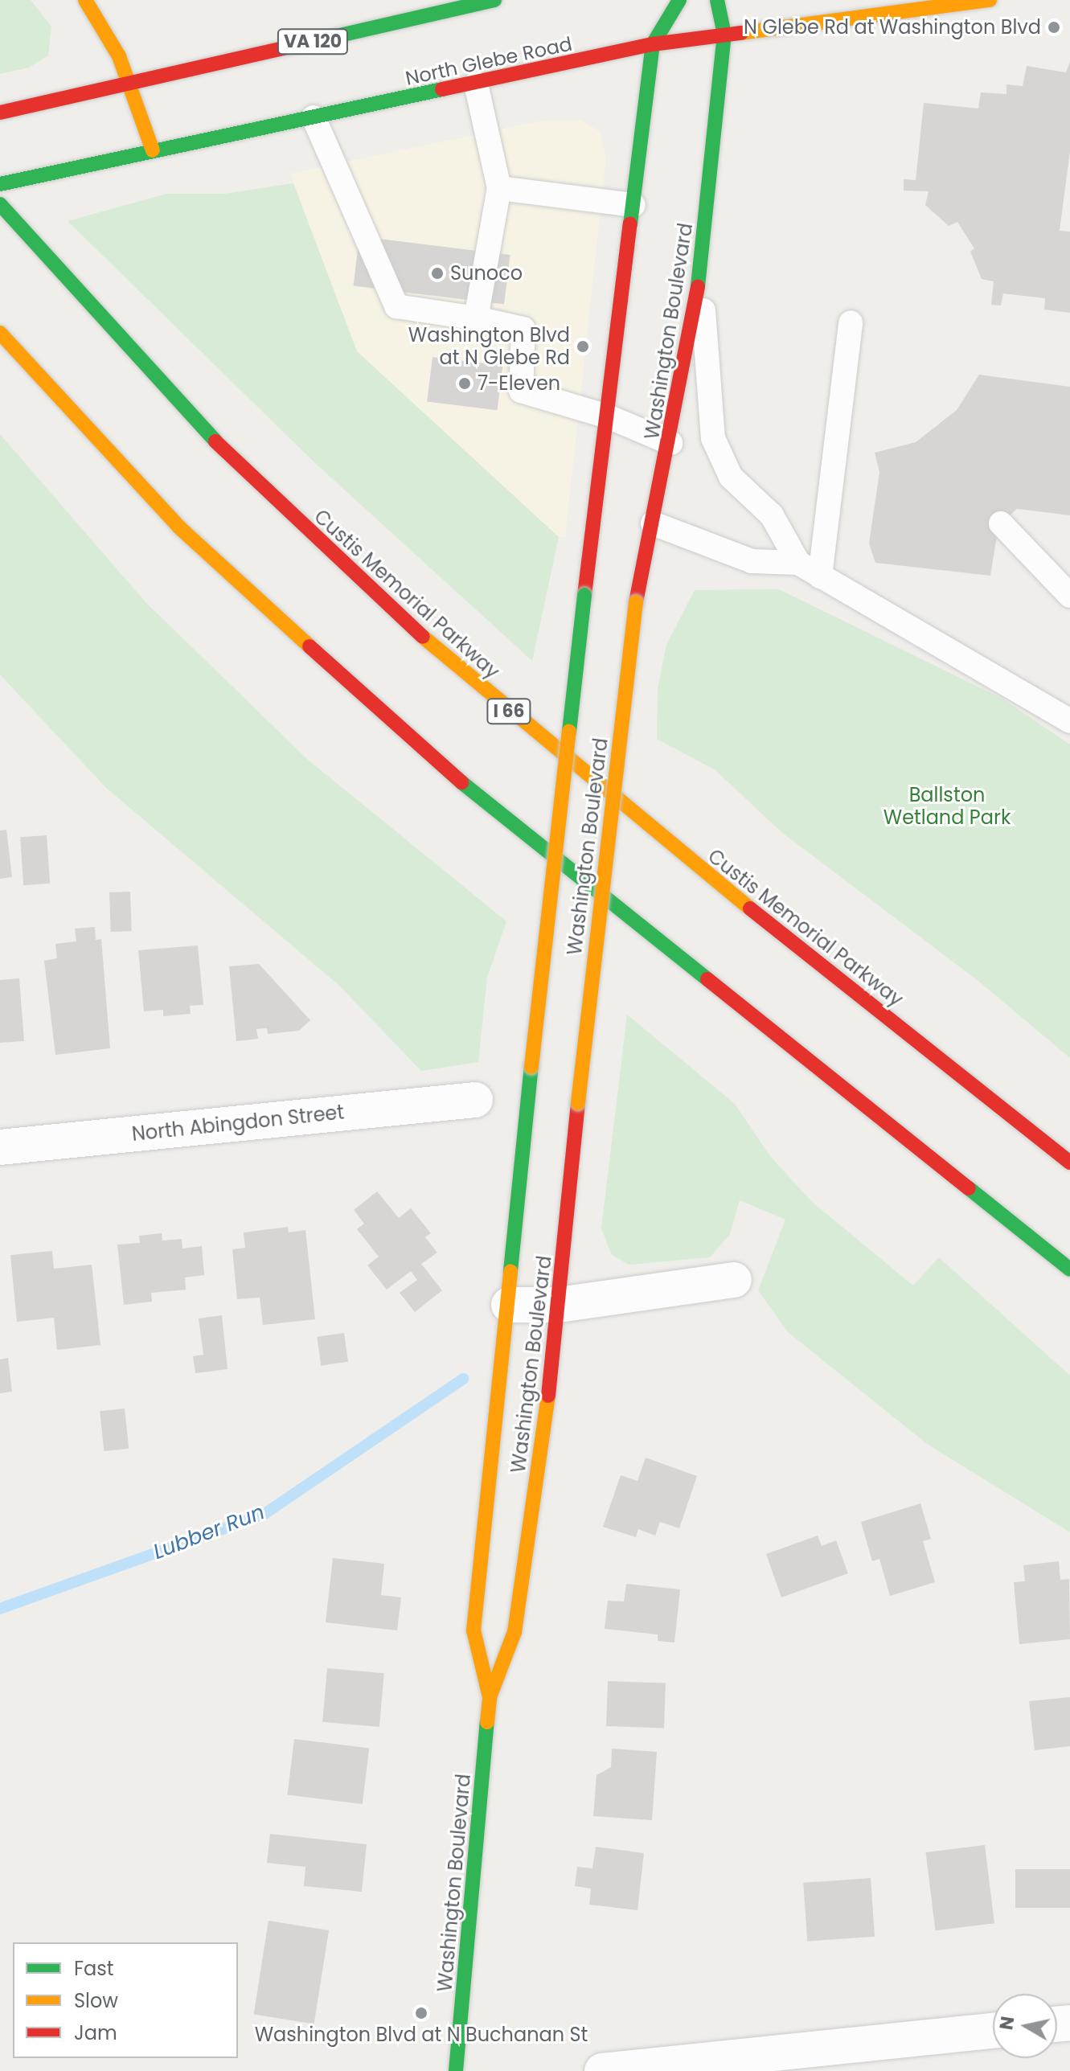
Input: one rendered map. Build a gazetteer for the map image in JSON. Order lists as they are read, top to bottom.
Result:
{
  "streets": {
    "main road": [
      "VA 120",
      "North Glebe Road",
      "Washington Boulevard",
      "Custis Memorial Parkway",
      "I 66"
    ],
    "street": ["North Abingdon Street"]
  },
  "crossings": [
    ["North Glebe Road", "Washington Boulevard"]
  ],
  "water": ["Lubber Run"],
  "parks": ["Ballston Wetland Park"],
  "places": [
    "N Glebe Rd at Washington Blvd",
    "Sunoco",
    "Washington Blvd at N Glebe Rd",
    "7-Eleven",
    "Washington Blvd at N Buchanan St"
  ],
  "legend": ["Fast", "Slow", "Jam"],
  "north": "left"
}
